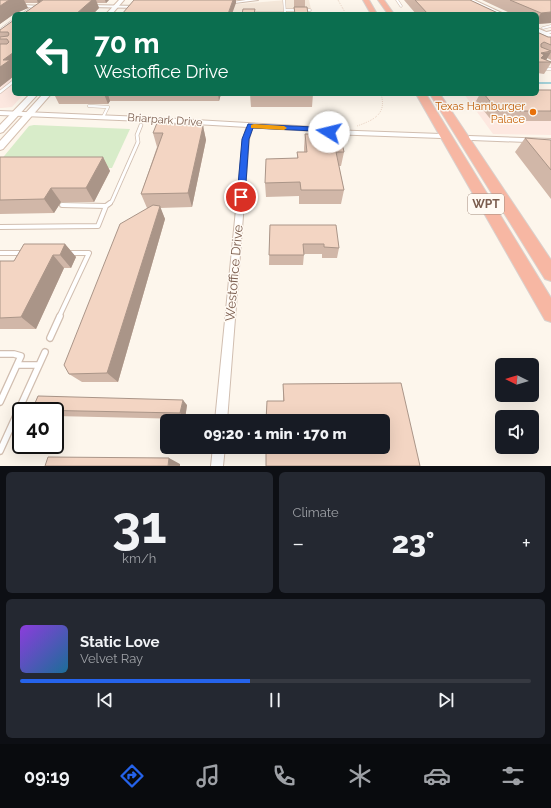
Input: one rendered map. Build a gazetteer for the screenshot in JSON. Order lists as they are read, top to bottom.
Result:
{
  "streets": {
    "highway": ["WPT"],
    "street": ["Briarpark Drive", "Westoffice Drive"]
  },
  "crossings": [
    ["Briarpark Drive", "Westoffice Drive"]
  ],
  "places": ["Texas Hamburger Palace"],
  "north": "left",
  "page": {
    "turn": ["70 m", "Westoffice Drive"],
    "limit": "40",
    "trip": "09:20 · 1 min · 170 m",
    "tile": [
      ["31", "km/h"],
      "Climate"
    ],
    "heat": ["−", "23°", "+"],
    "song": ["Static Love", "Velvet Ray"],
    "tabs": "09:19"
  }
}
